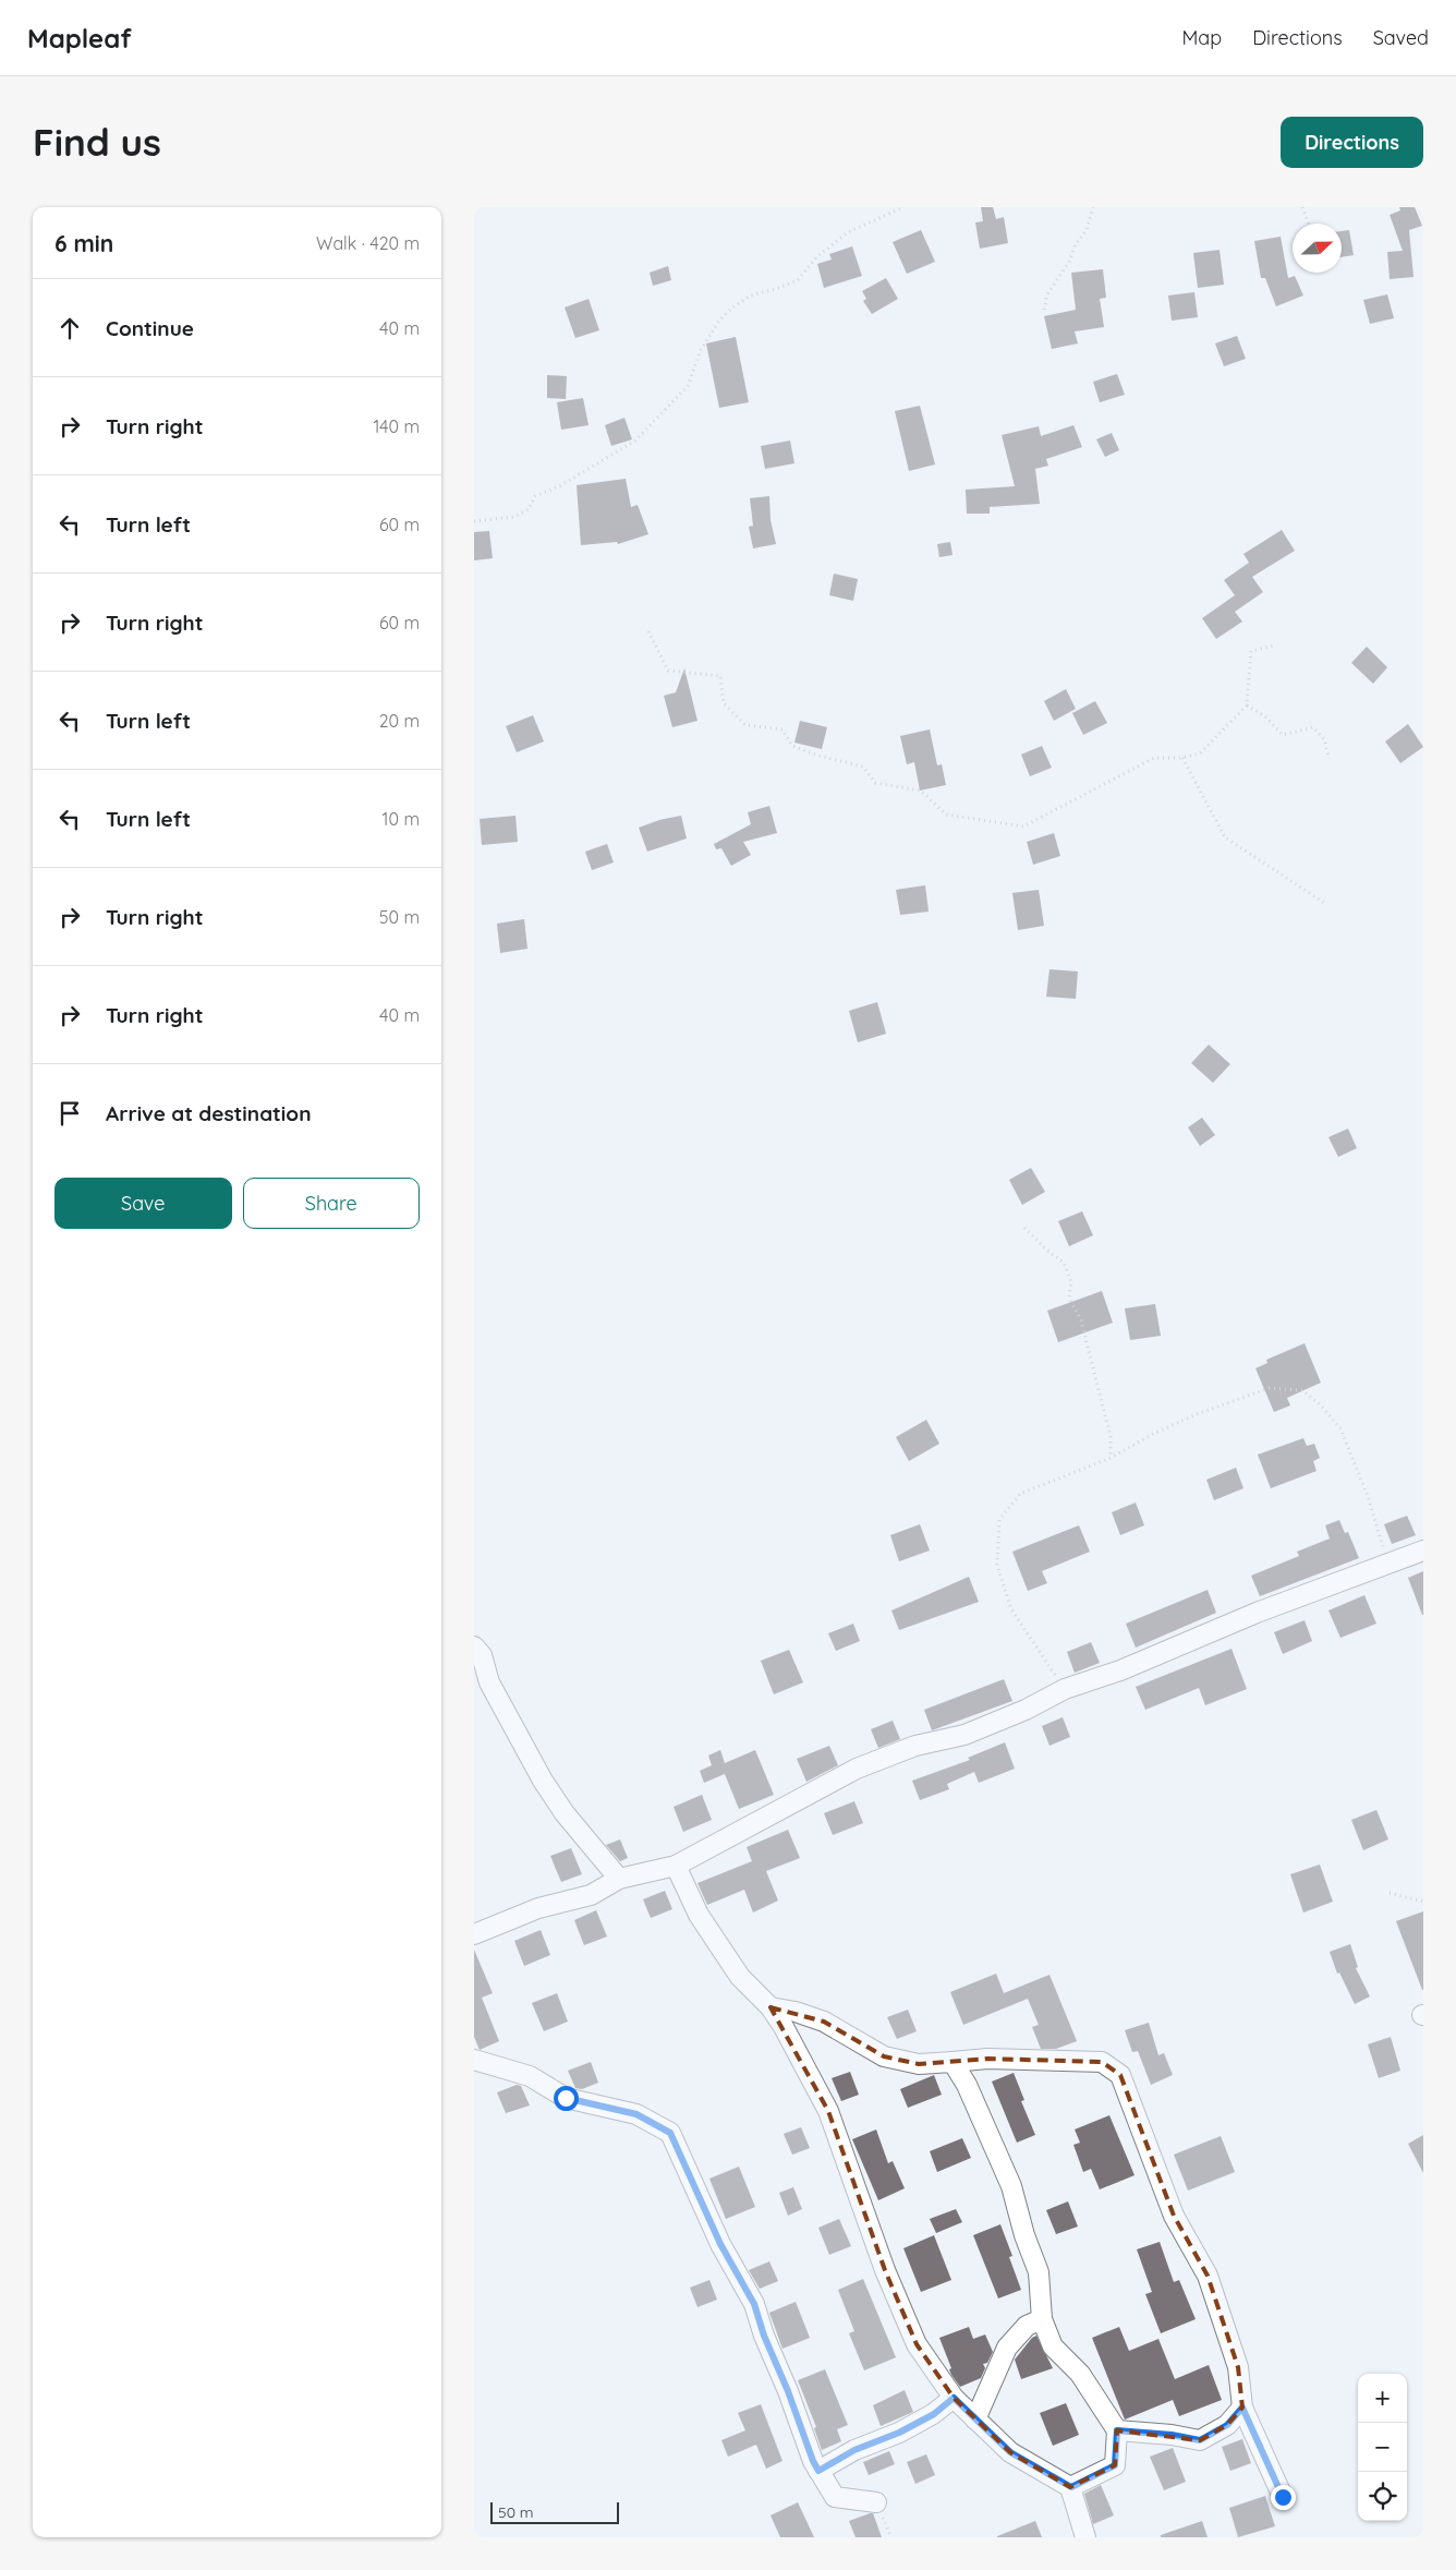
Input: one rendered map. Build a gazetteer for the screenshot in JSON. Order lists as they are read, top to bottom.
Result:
{
  "scale_bar": "50 m",
  "north": "right",
  "page": {
    "header": "Mapleaf",
    "nav": ["Map", "Directions", "Saved"],
    "buttons": [
      "Directions",
      ["Save", "Share"]
    ],
    "title": "Find us",
    "heading": ["6 min", "Walk · 420 m"],
    "list": [
      ["Continue", "40 m"],
      ["Turn right", "140 m"],
      ["Turn left", "60 m"],
      ["Turn right", "60 m"],
      ["Turn left", "20 m"],
      ["Turn left", "10 m"],
      ["Turn right", "50 m"],
      ["Turn right", "40 m"],
      "Arrive at destination"
    ],
    "map_buttons": ["+", "−"],
    "scale": "50 m"
  }
}
